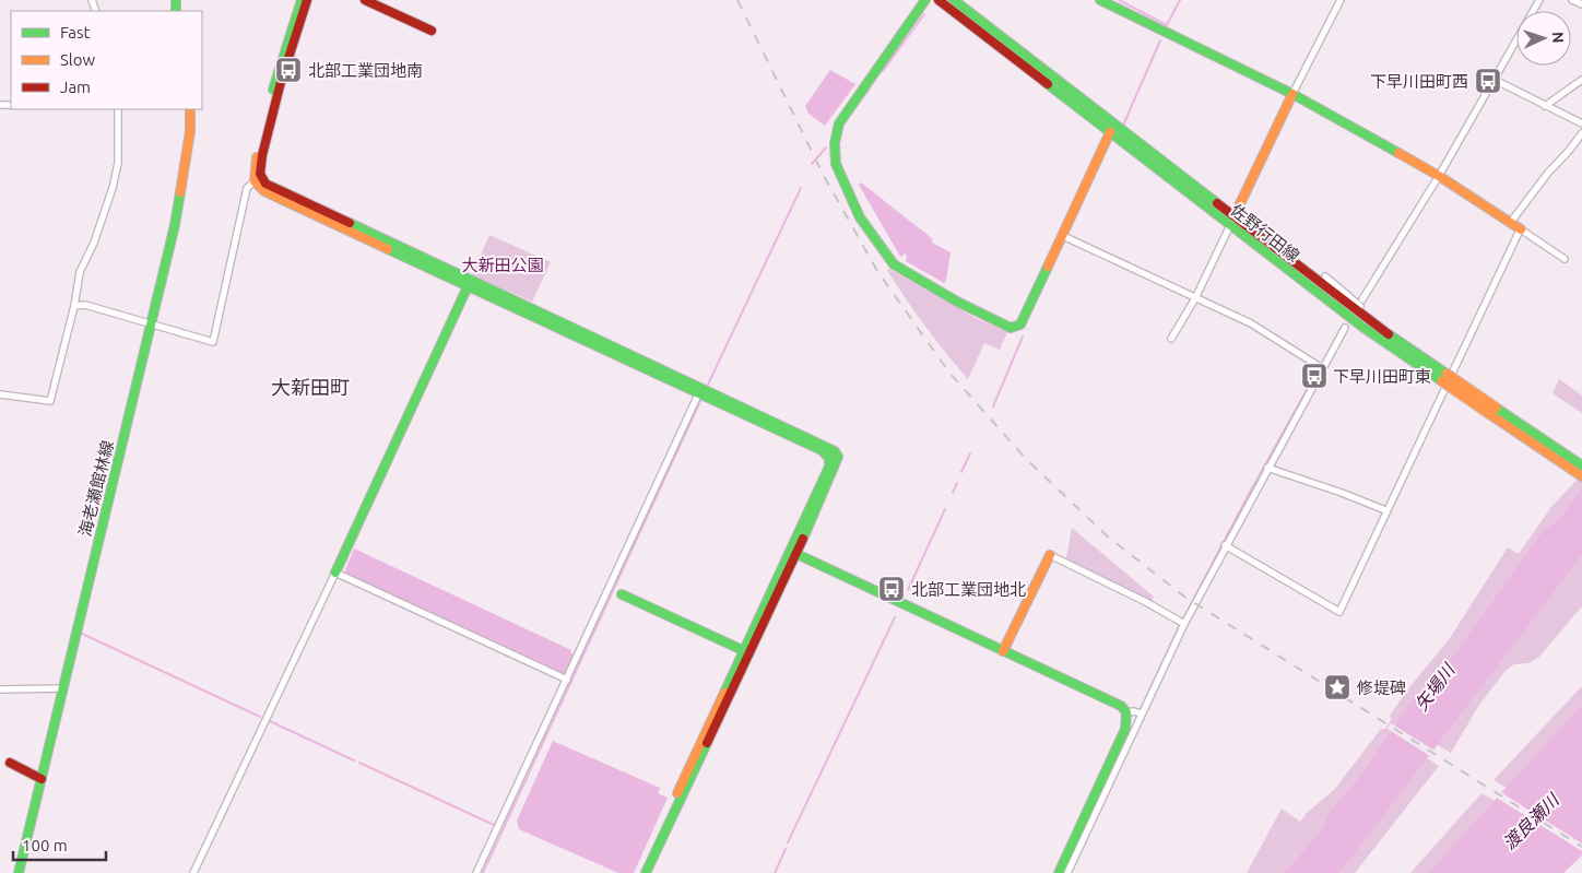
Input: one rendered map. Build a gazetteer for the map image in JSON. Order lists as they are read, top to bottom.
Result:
{
  "streets": {
    "street": ["佐野行田線", "海老瀬館林線"]
  },
  "districts": ["大新田町"],
  "water": ["矢場川", "渡良瀬川"],
  "parks": ["大新田公園"],
  "places": {
    "bus stop": [
      "北部工業団地南",
      "下早川田町西",
      "下早川田町東",
      "北部工業団地北"
    ],
    "place": ["修堤碑"]
  },
  "legend": ["Fast", "Slow", "Jam"],
  "scale_bar": "100 m",
  "north": "right"
}
